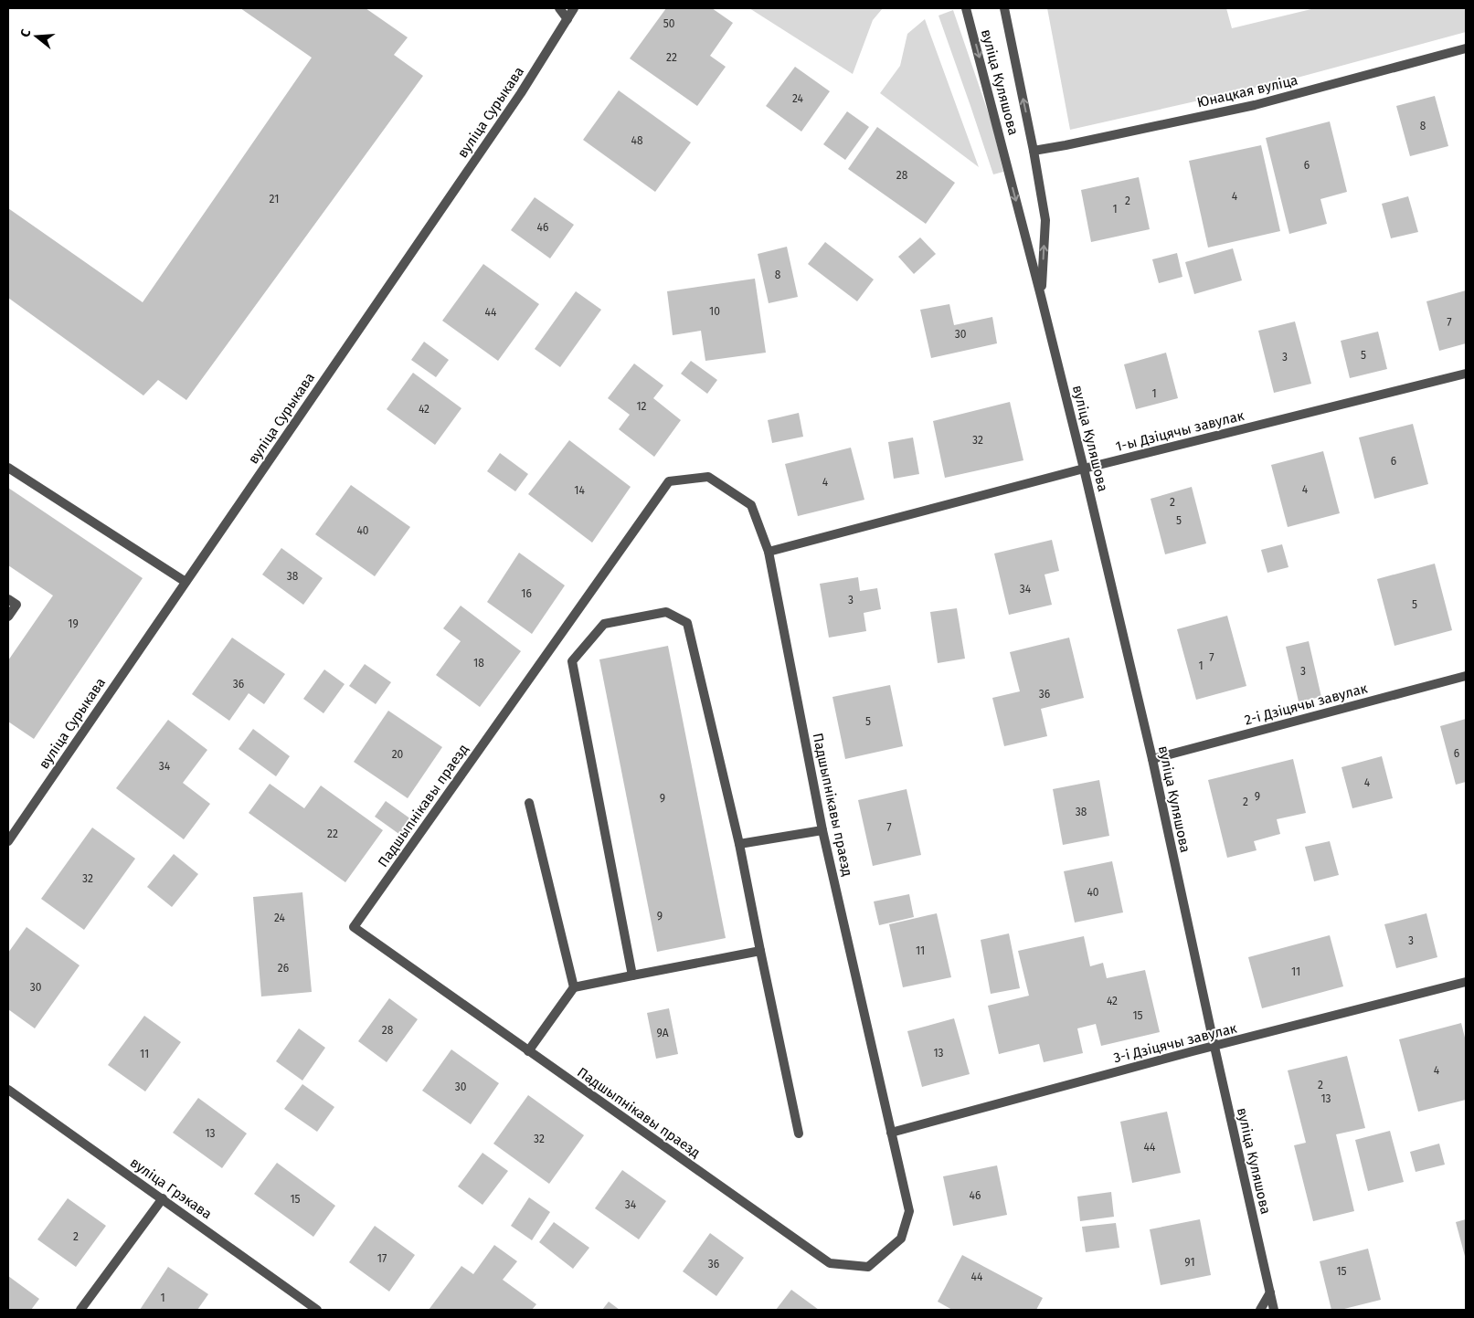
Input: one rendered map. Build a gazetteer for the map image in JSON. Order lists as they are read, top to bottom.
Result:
{
  "streets": {
    "street": [
      "вуліца Куляшова",
      "Юнацкая вуліца",
      "вуліца Сурыкава",
      "1-ы Дзіцячы завулак",
      "2-і Дзіцячы завулак",
      "Падшыпнікавы праезд",
      "3-і Дзіцячы завулак",
      "вуліца Грэкава"
    ]
  },
  "crossings": [
    ["вуліца Куляшова", "Юнацкая вуліца"],
    ["вуліца Куляшова", "1-ы Дзіцячы завулак"],
    ["вуліца Куляшова", "2-і Дзіцячы завулак"],
    ["вуліца Куляшова", "3-і Дзіцячы завулак"],
    ["1-ы Дзіцячы завулак", "Падшыпнікавы праезд"],
    ["Падшыпнікавы праезд", "3-і Дзіцячы завулак"]
  ],
  "house_numbers": [
    "50",
    "22",
    "24",
    "8",
    "48",
    "6",
    "28",
    "4",
    "21",
    "2",
    "1",
    "46",
    "8",
    "10",
    "44",
    "7",
    "30",
    "5",
    "3",
    "1",
    "12",
    "42",
    "32",
    "6",
    "4",
    "4",
    "14",
    "2",
    "5",
    "40",
    "38",
    "34",
    "16",
    "3",
    "5",
    "19",
    "7",
    "18",
    "1",
    "3",
    "36",
    "36",
    "5",
    "6",
    "20",
    "34",
    "4",
    "9",
    "9",
    "2",
    "38",
    "7",
    "22",
    "32",
    "40",
    "9",
    "24",
    "3",
    "11",
    "26",
    "11",
    "30",
    "42",
    "15",
    "28",
    "9А",
    "13",
    "11",
    "4",
    "2",
    "30",
    "13",
    "13",
    "32",
    "44",
    "46",
    "15",
    "34",
    "2",
    "17",
    "91",
    "36",
    "15",
    "44",
    "1"
  ],
  "north": "left"
}
